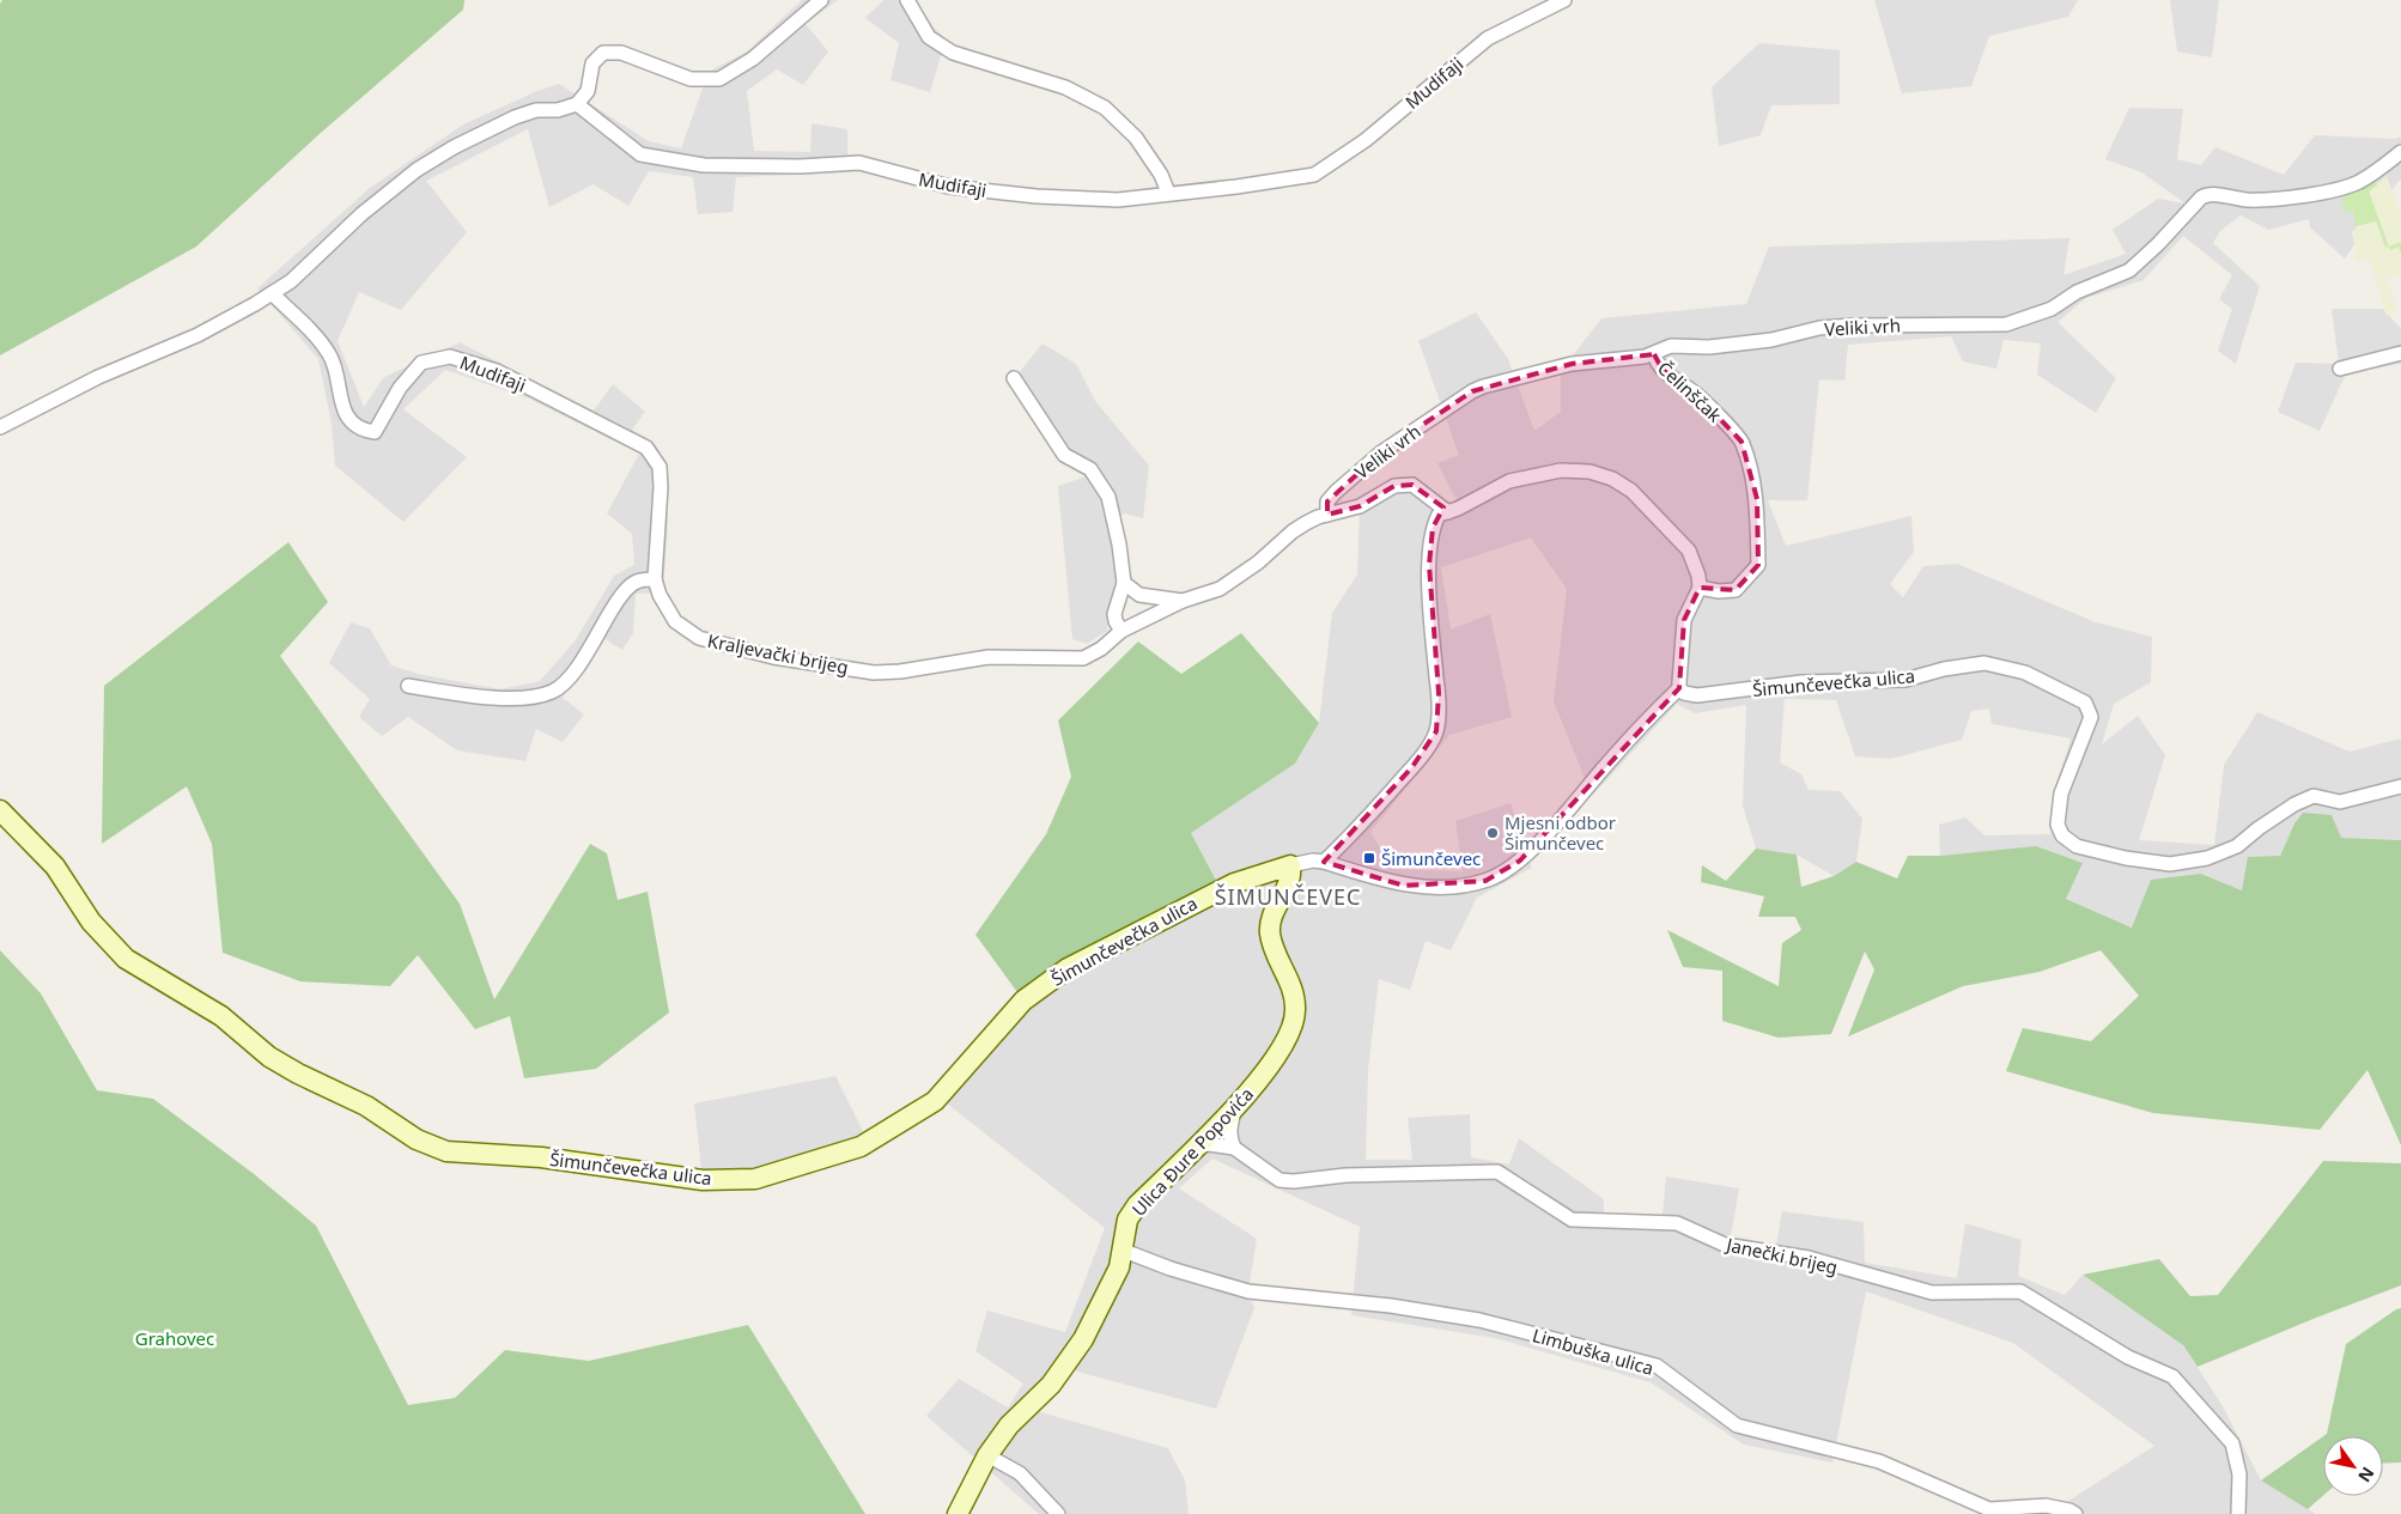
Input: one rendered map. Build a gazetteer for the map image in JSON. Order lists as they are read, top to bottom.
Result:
{
  "streets": {
    "street": [
      "Mudifaji",
      "Veliki vrh",
      "Čelinščak",
      "Kraljevački brijeg",
      "Šimunčevečka ulica",
      "Ulica Đure Popovića",
      "Janečki brijeg",
      "Limbuška ulica"
    ]
  },
  "crossings": [
    ["Mudifaji", "Kraljevački brijeg"],
    ["Veliki vrh", "Čelinščak"],
    ["Veliki vrh", "Kraljevački brijeg"],
    ["Šimunčevečka ulica", "Ulica Đure Popovića"],
    ["Ulica Đure Popovića", "Limbuška ulica"]
  ],
  "districts": ["ŠIMUNČEVEC"],
  "parks": ["Grahovec"],
  "places": {
    "other": ["Mjesni odbor Šimunčevec"],
    "transit": ["Šimunčevec"]
  },
  "north": "bottom right"
}
